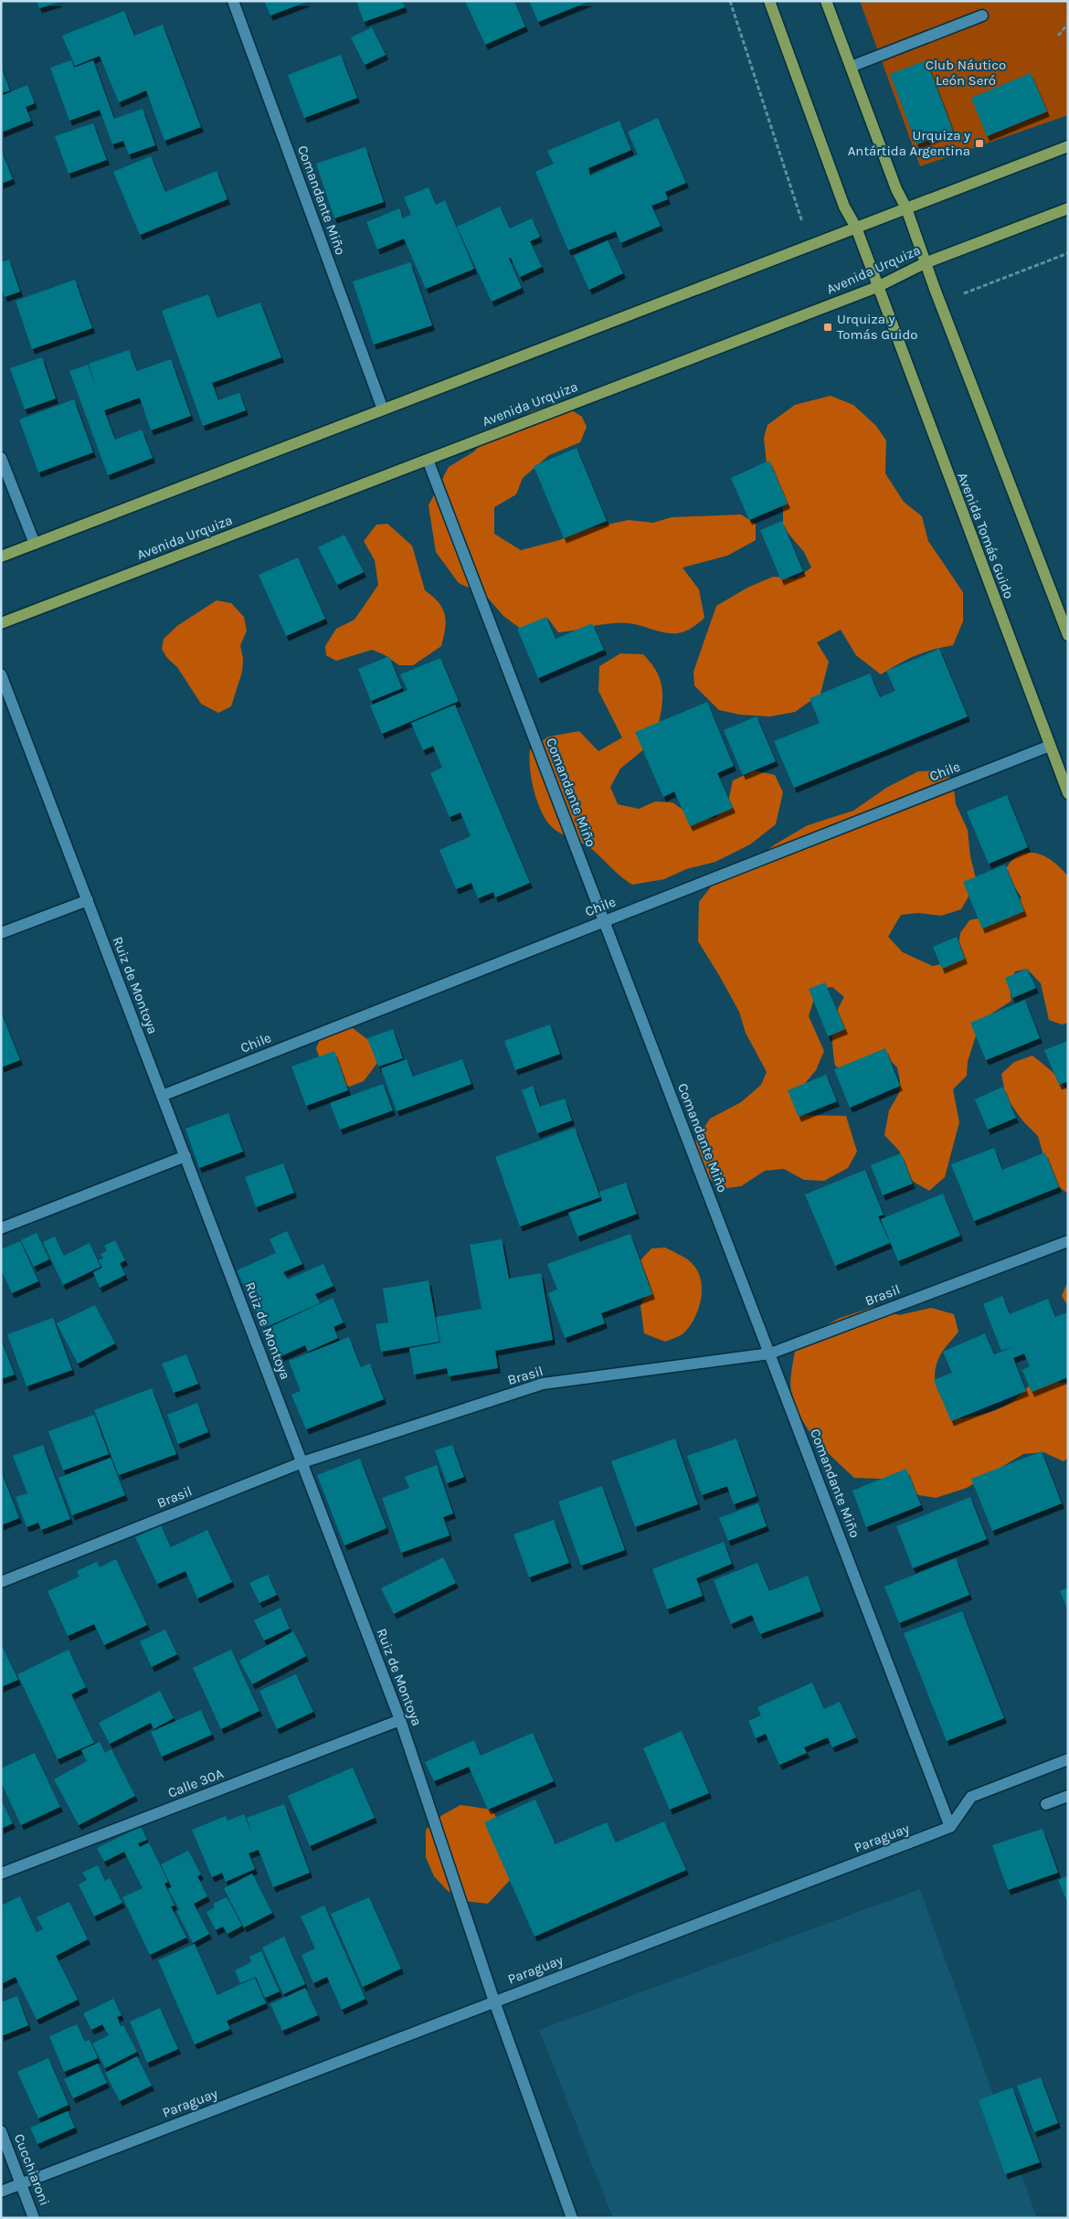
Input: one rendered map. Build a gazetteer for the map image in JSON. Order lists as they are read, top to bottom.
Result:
{
  "streets": {
    "main road": ["Avenida Urquiza", "Avenida Tomás Guido"],
    "street": [
      "Comandante Miño",
      "Chile",
      "Ruiz de Montoya",
      "Brasil",
      "Calle 30A",
      "Paraguay",
      "Cucchiaroni"
    ]
  },
  "crossings": [
    ["Comandante Miño", "Avenida Urquiza"],
    ["Comandante Miño", "Chile"],
    ["Comandante Miño", "Brasil"],
    ["Comandante Miño", "Paraguay"],
    ["Avenida Urquiza", "Avenida Tomás Guido"],
    ["Avenida Tomás Guido", "Chile"],
    ["Chile", "Ruiz de Montoya"],
    ["Ruiz de Montoya", "Brasil"],
    ["Ruiz de Montoya", "Calle 30A"],
    ["Ruiz de Montoya", "Paraguay"],
    ["Paraguay", "Cucchiaroni"]
  ],
  "parks": ["Club Náutico León Seró"],
  "places": {
    "transit": ["Urquiza y Antártida Argentina", "Urquiza y Tomás Guido"]
  }
}
